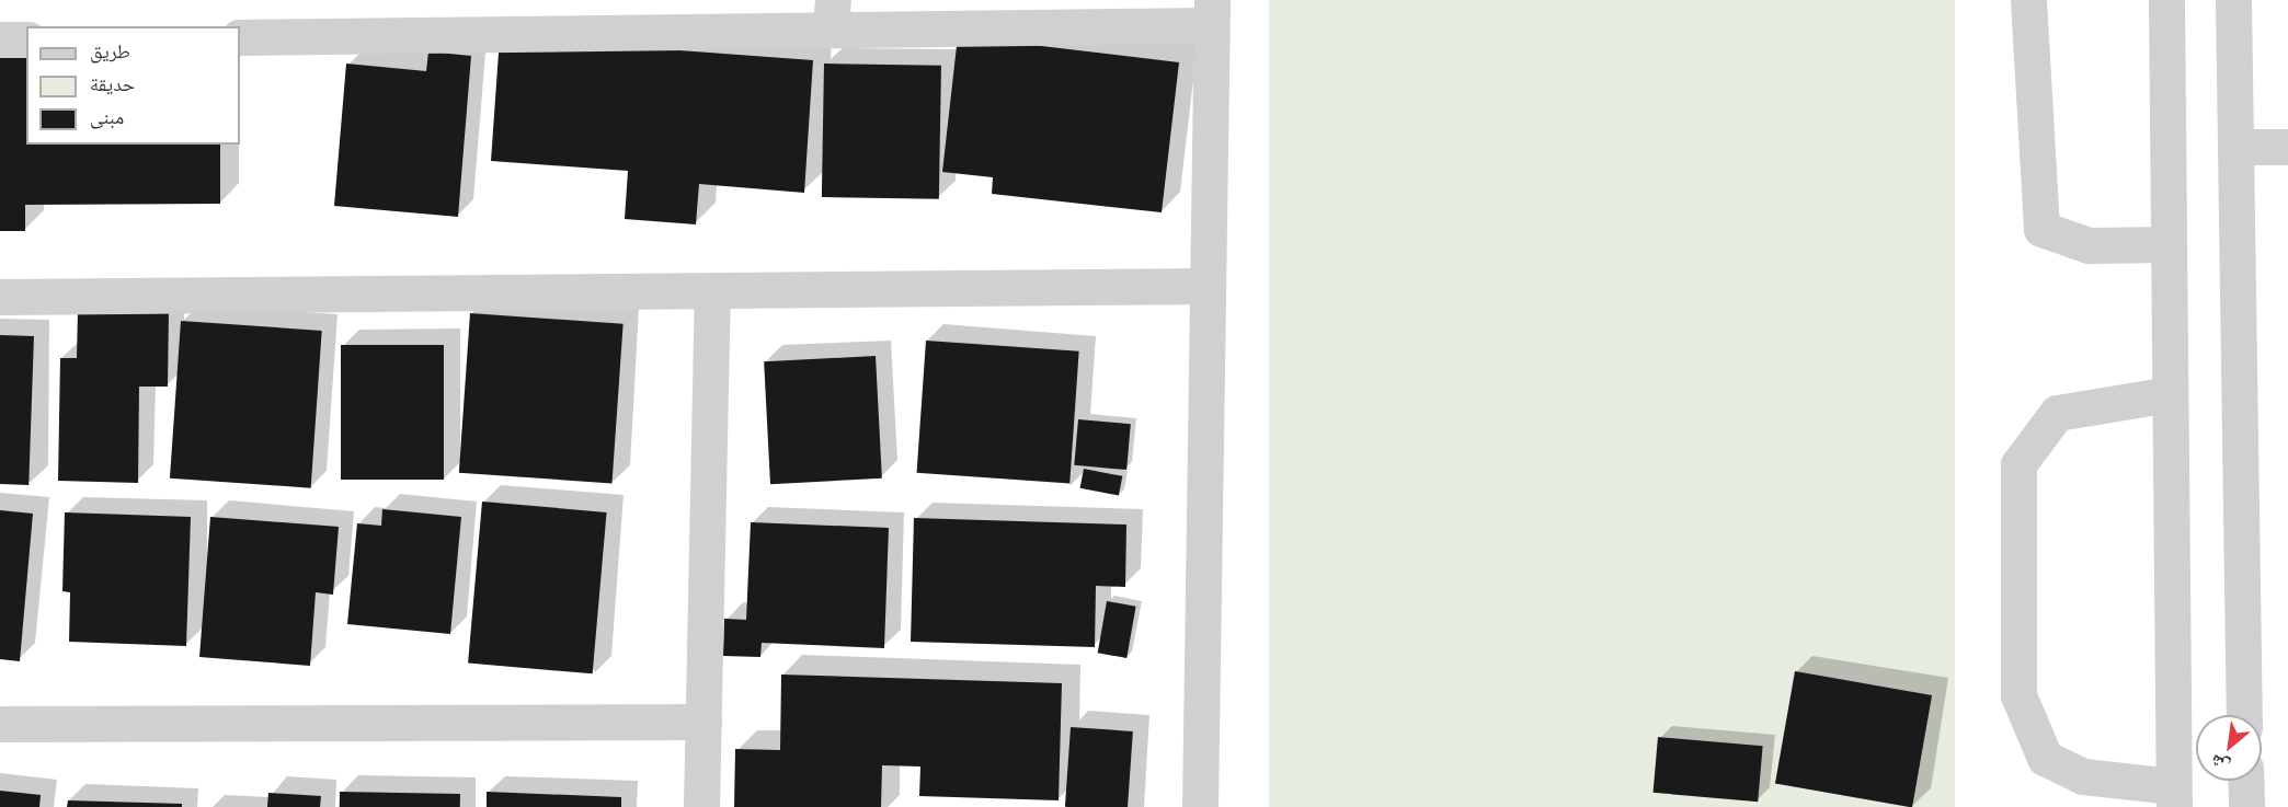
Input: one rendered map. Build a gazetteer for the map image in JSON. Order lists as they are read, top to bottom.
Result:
{
  "legend": ["طريق", "حديقة", "مبنى"],
  "north": "bottom left"
}
